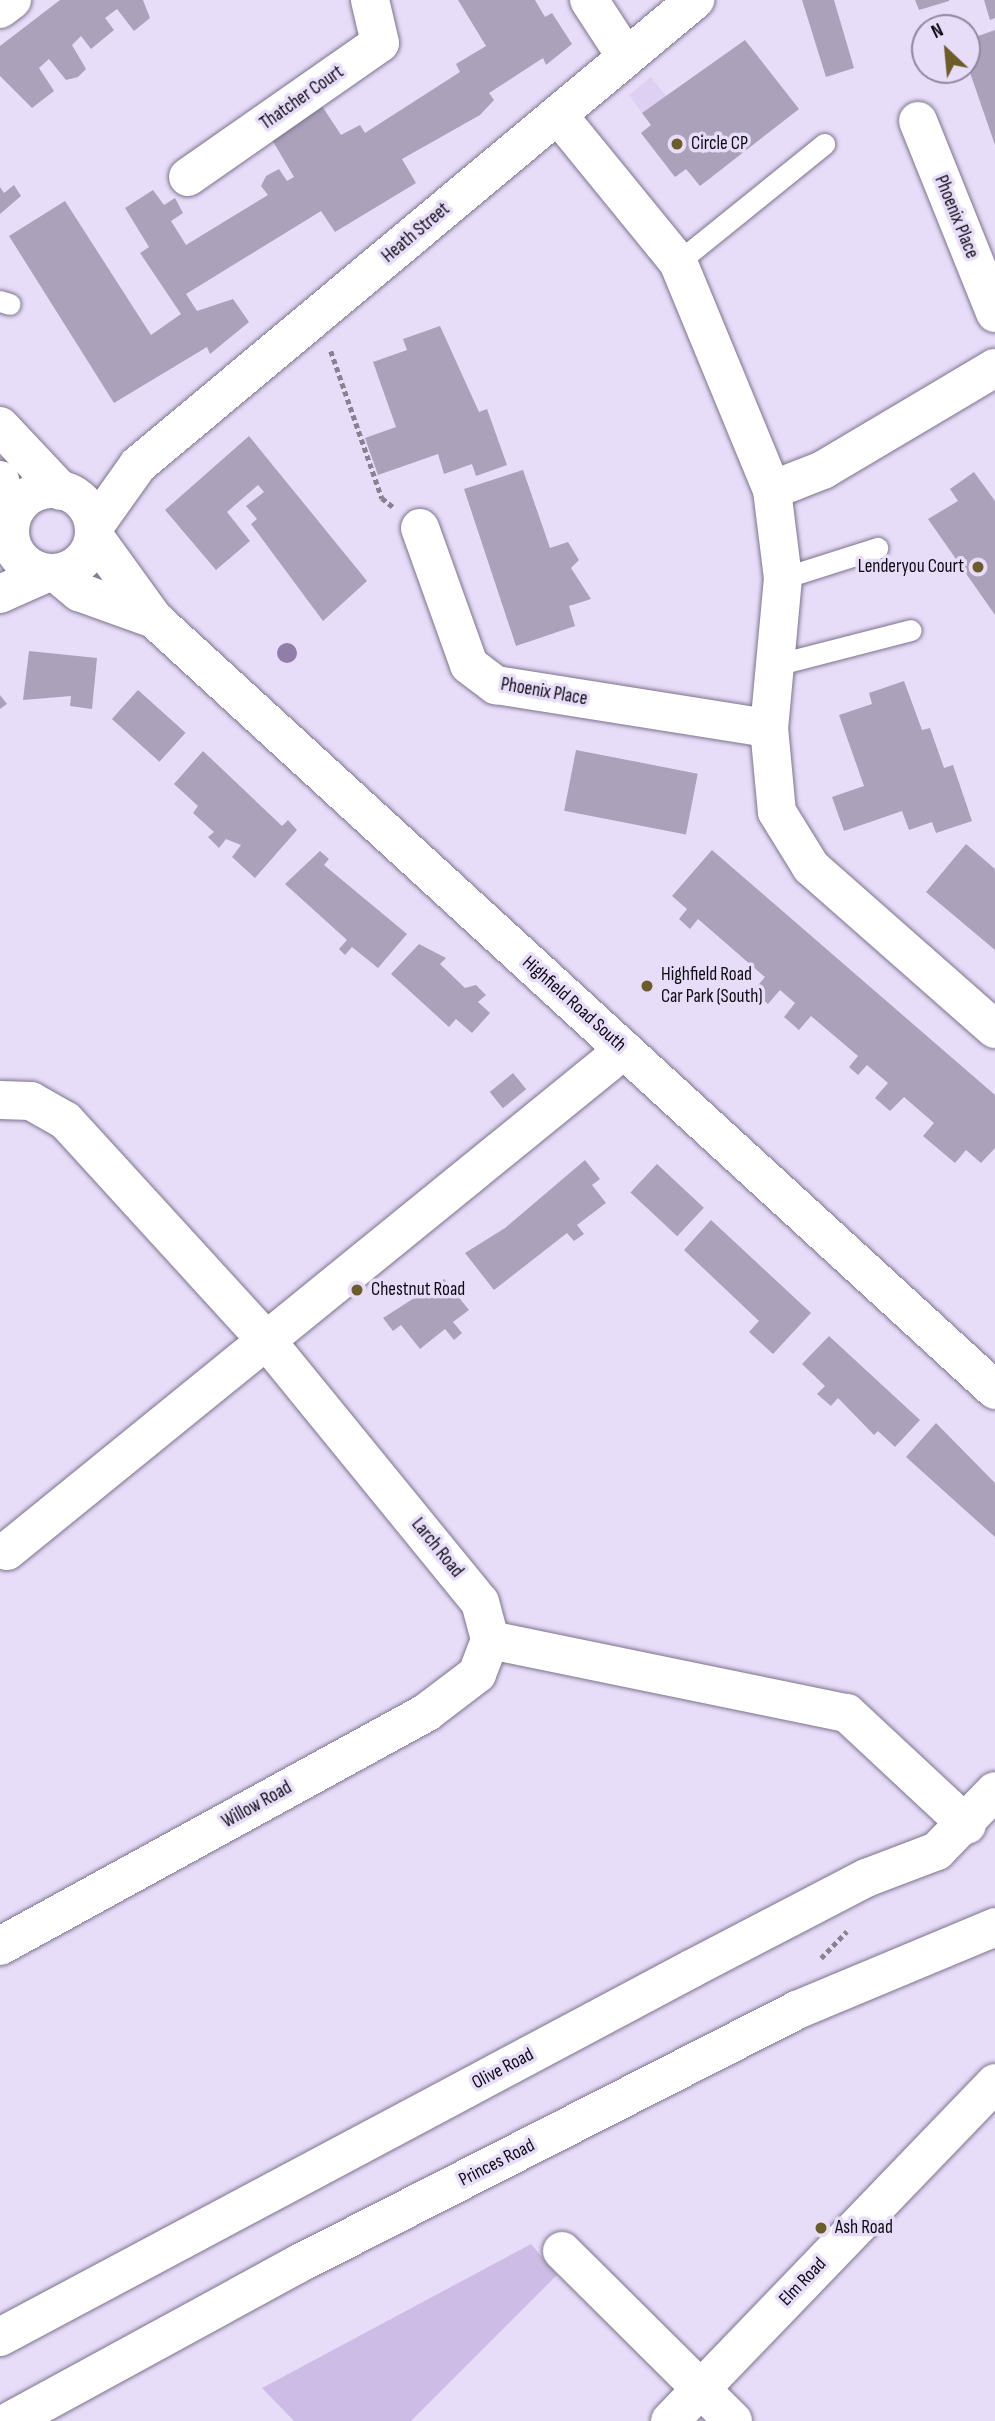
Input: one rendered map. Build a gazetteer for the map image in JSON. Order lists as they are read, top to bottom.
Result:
{
  "streets": {
    "street": [
      "Thatcher Court",
      "Phoenix Place",
      "Heath Street",
      "Highfield Road South",
      "Larch Road",
      "Willow Road",
      "Olive Road",
      "Princes Road",
      "Elm Road"
    ]
  },
  "crossings": [
    ["Heath Street", "Highfield Road South"],
    ["Larch Road", "Willow Road"]
  ],
  "places": [
    "Circle CP",
    "Lenderyou Court",
    "Highfield Road Car Park (South)",
    "Chestnut Road",
    "Ash Road"
  ],
  "north": "top left"
}
